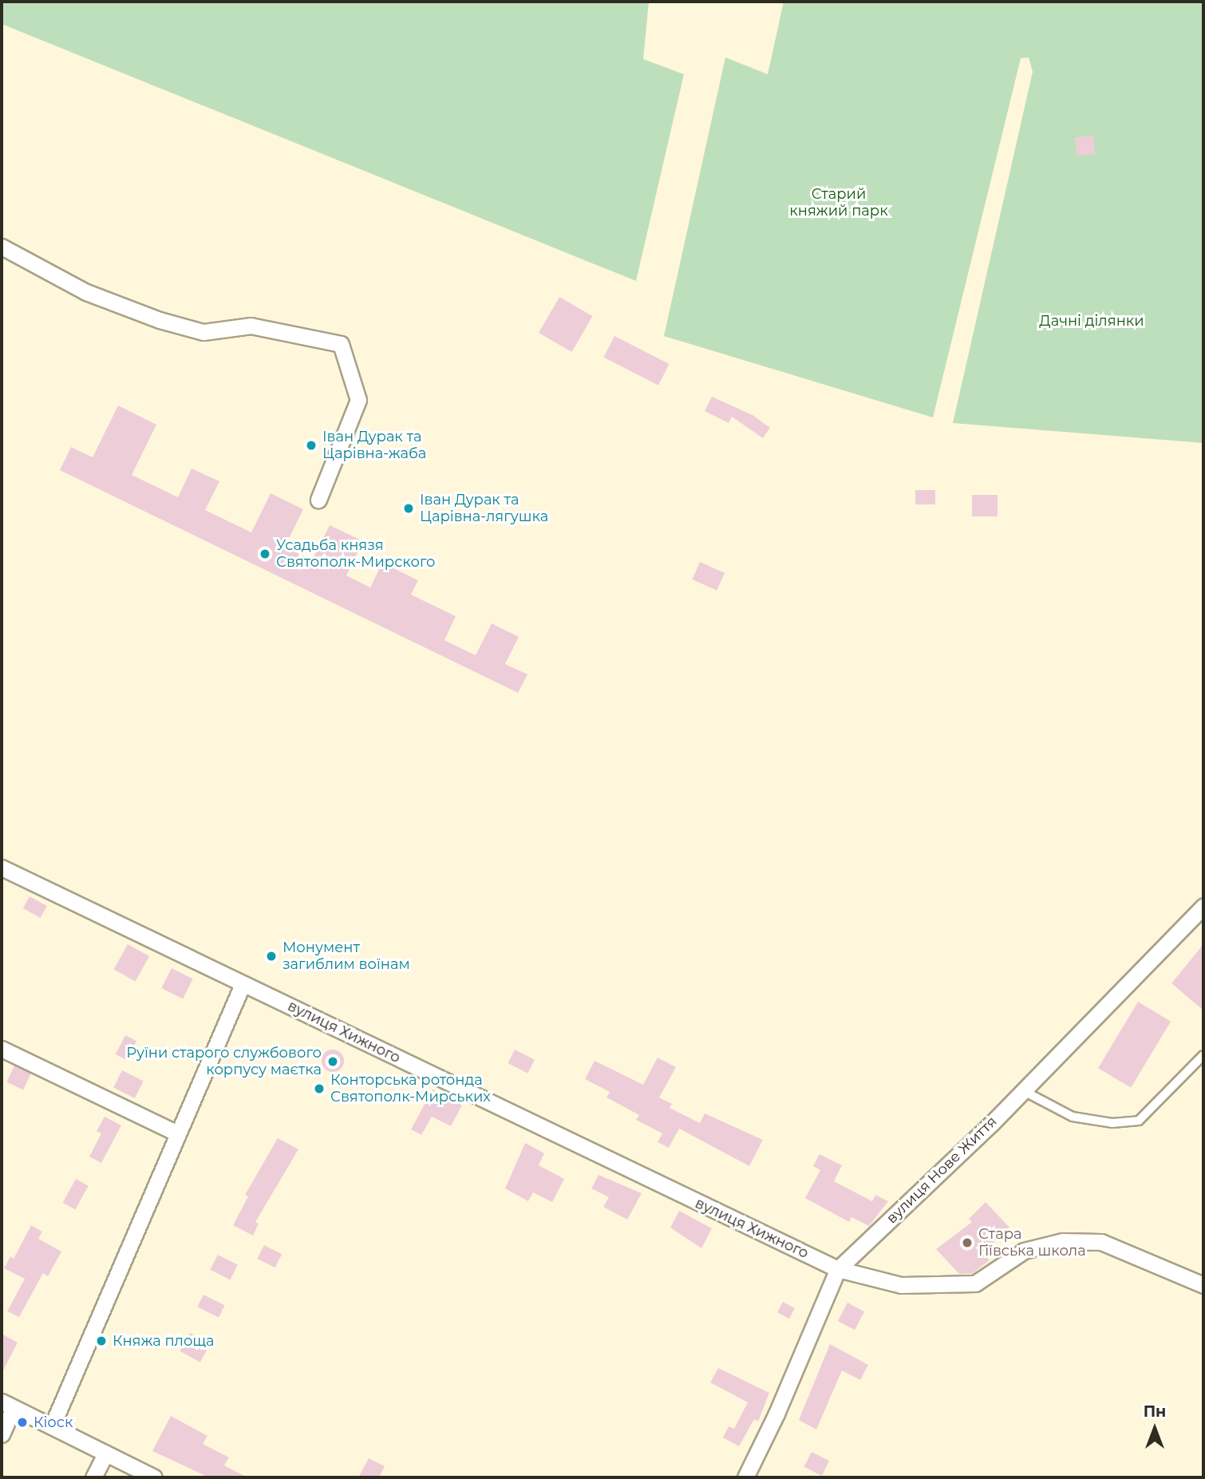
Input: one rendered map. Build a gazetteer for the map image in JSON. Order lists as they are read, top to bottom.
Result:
{
  "streets": {
    "street": ["вулиця Хижного", "вулиця Нове Життя"]
  },
  "crossings": [
    ["вулиця Хижного", "вулиця Нове Життя"]
  ],
  "parks": ["Старий княжий парк", "Дачні ділянки"],
  "places": [
    "Іван Дурак та Царівна-жаба",
    "Іван Дурак та Царівна-лягушка",
    "Усадьба князя Святополк-Мирского",
    "Монумент загиблим воїнам",
    "Руїни старого службового корпусу маєтка",
    "Конторська ротонда Святополк-Мирських",
    "Стара Гіївська школа",
    "Княжа площа",
    "Кіоск"
  ],
  "north": "top"
}
